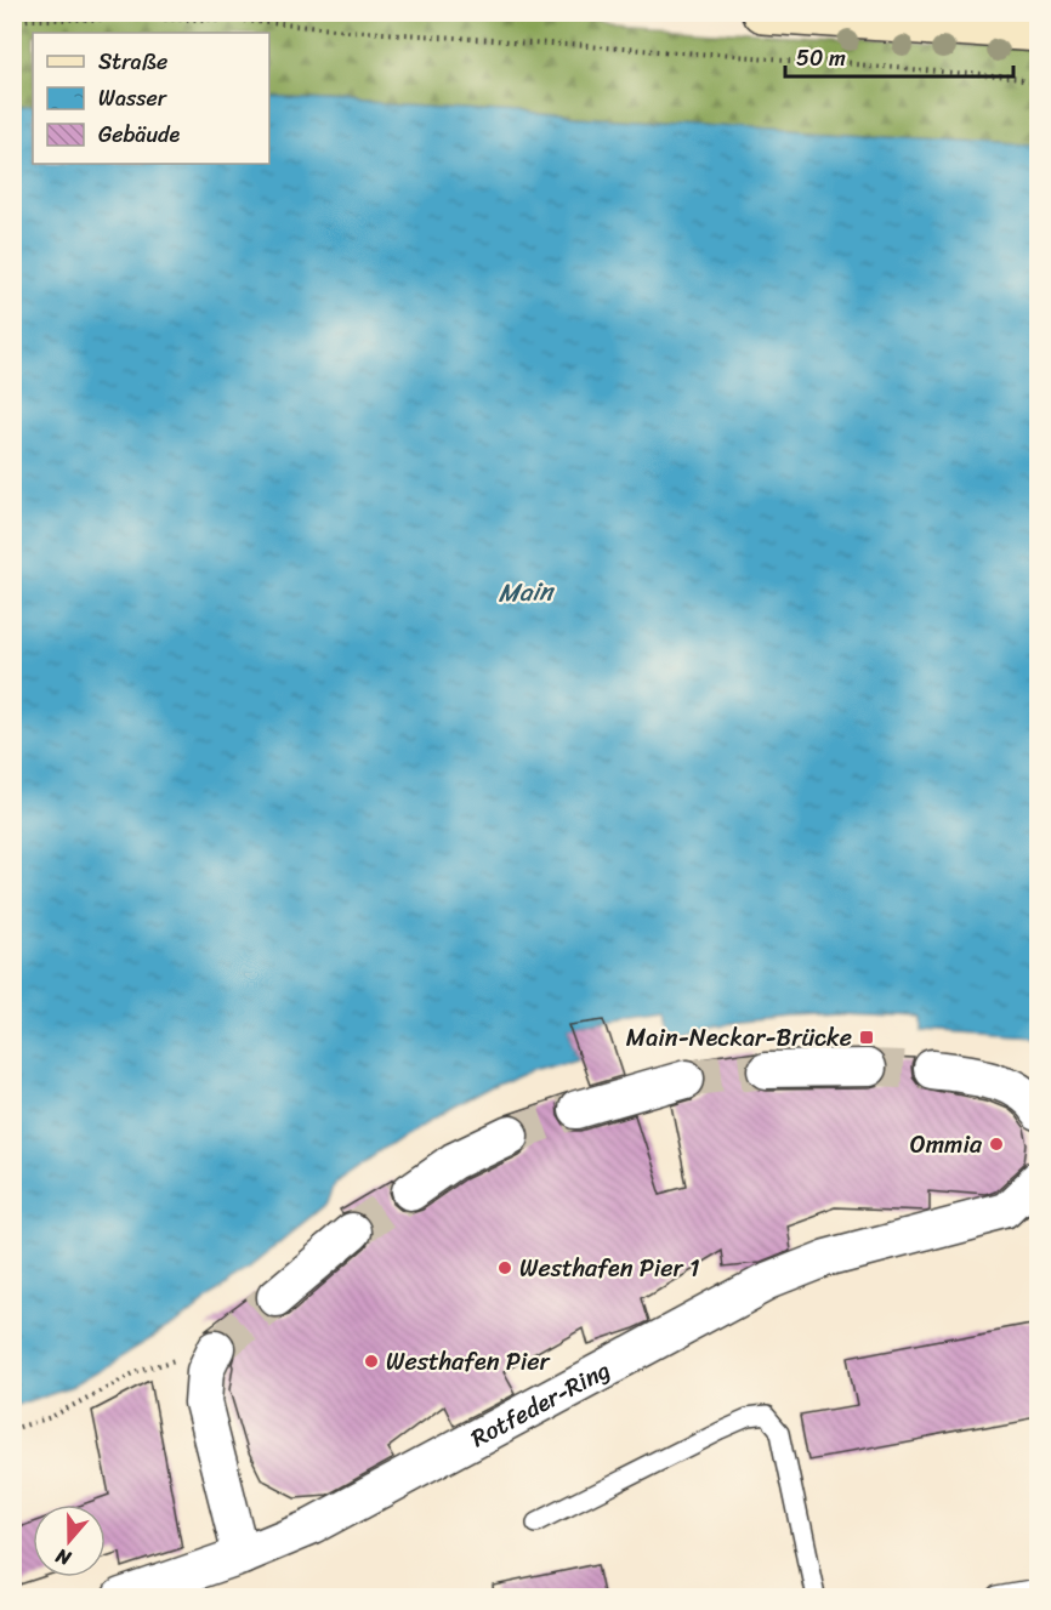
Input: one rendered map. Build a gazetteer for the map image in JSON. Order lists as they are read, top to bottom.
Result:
{
  "streets": {
    "street": ["Rotfeder-Ring"]
  },
  "water": ["Main"],
  "places": {
    "transit": ["Main-Neckar-Brücke"],
    "other": ["Ommia", "Westhafen Pier 1", "Westhafen Pier"]
  },
  "legend": ["Straße", "Wasser", "Gebäude"],
  "scale_bar": "50 m",
  "north": "bottom"
}
